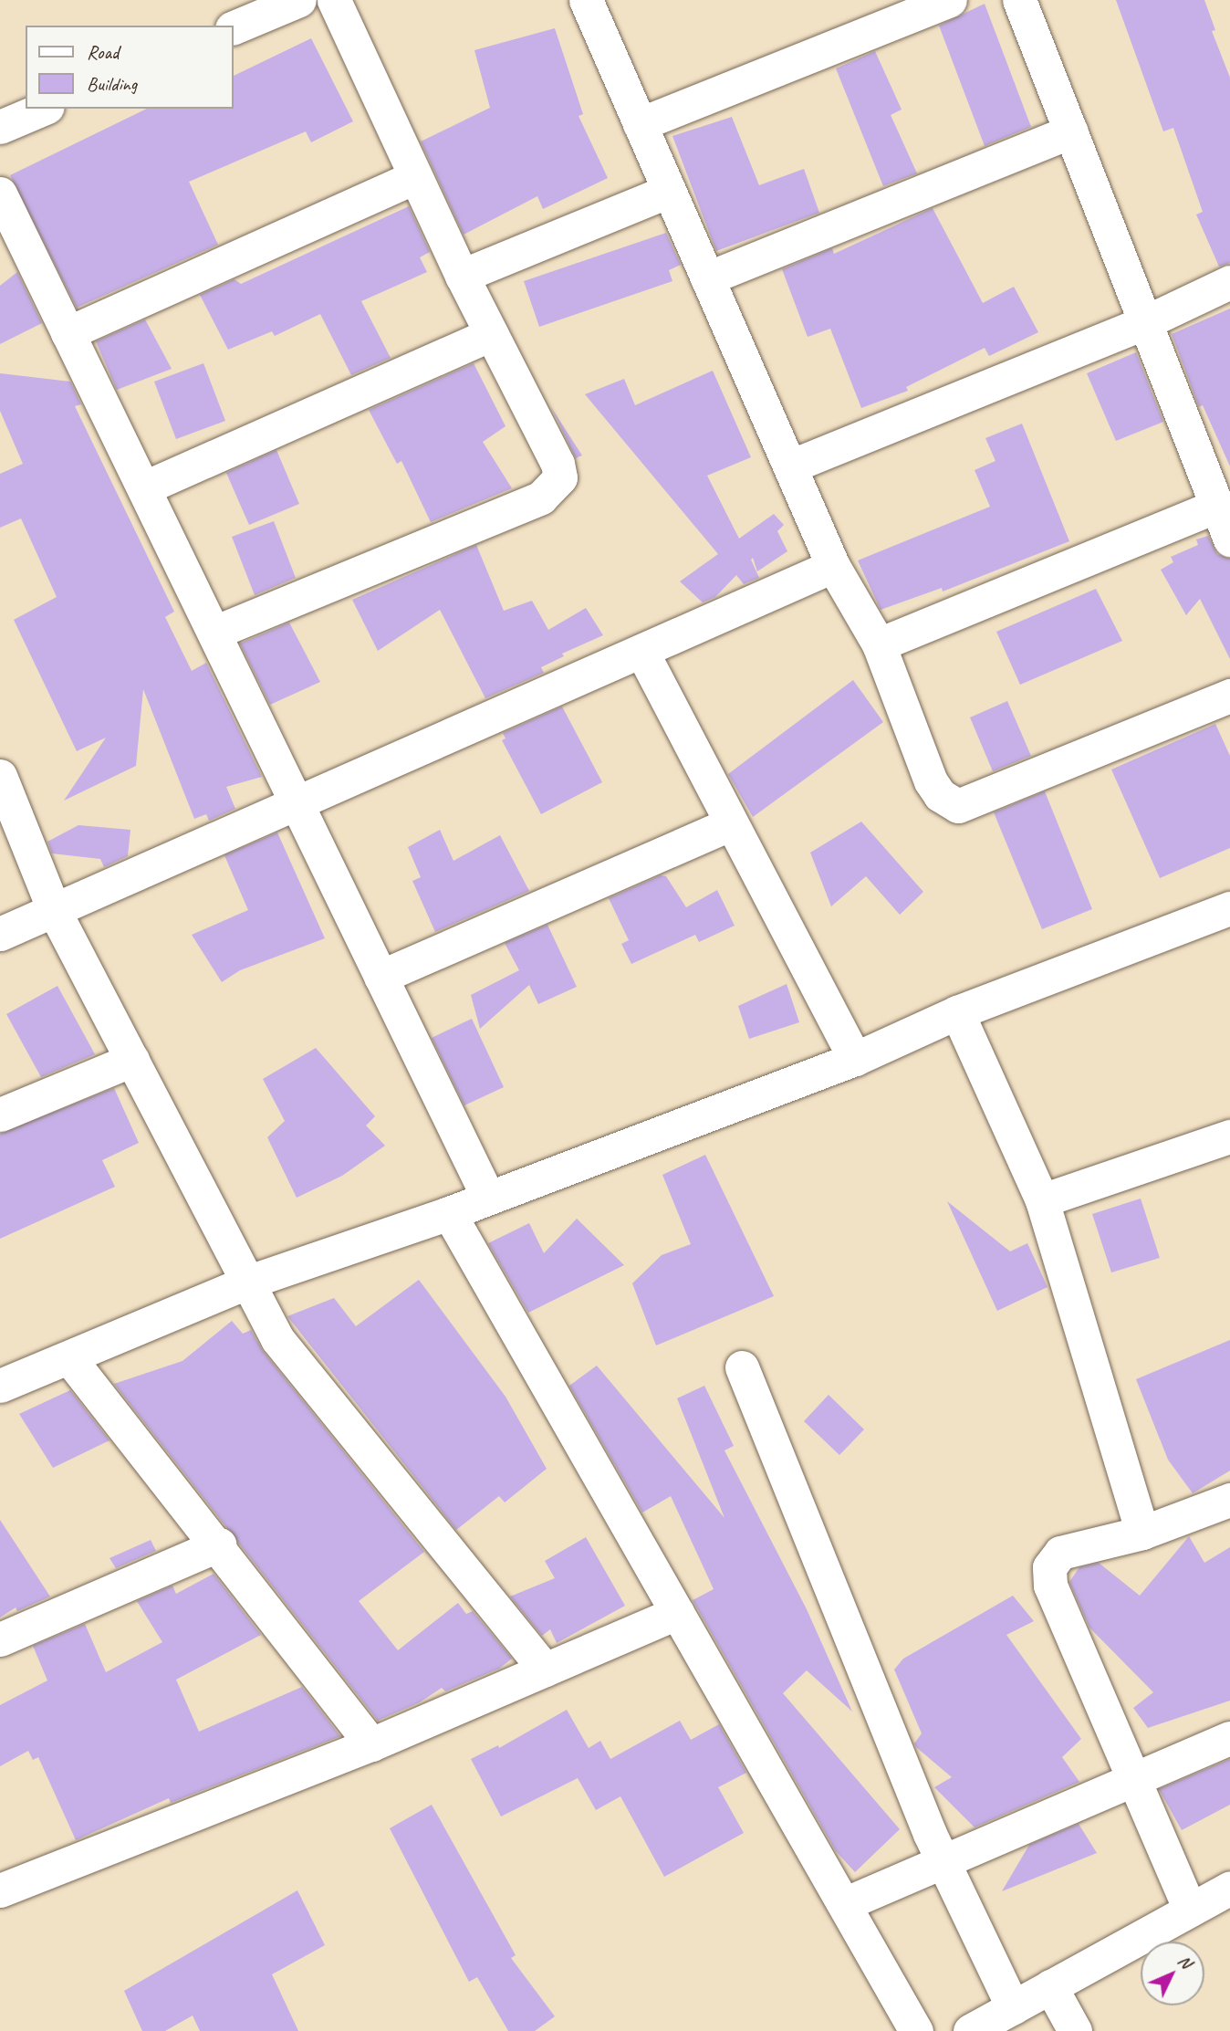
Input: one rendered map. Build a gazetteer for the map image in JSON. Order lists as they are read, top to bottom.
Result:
{
  "legend": ["Road", "Building"],
  "north": "top right"
}
